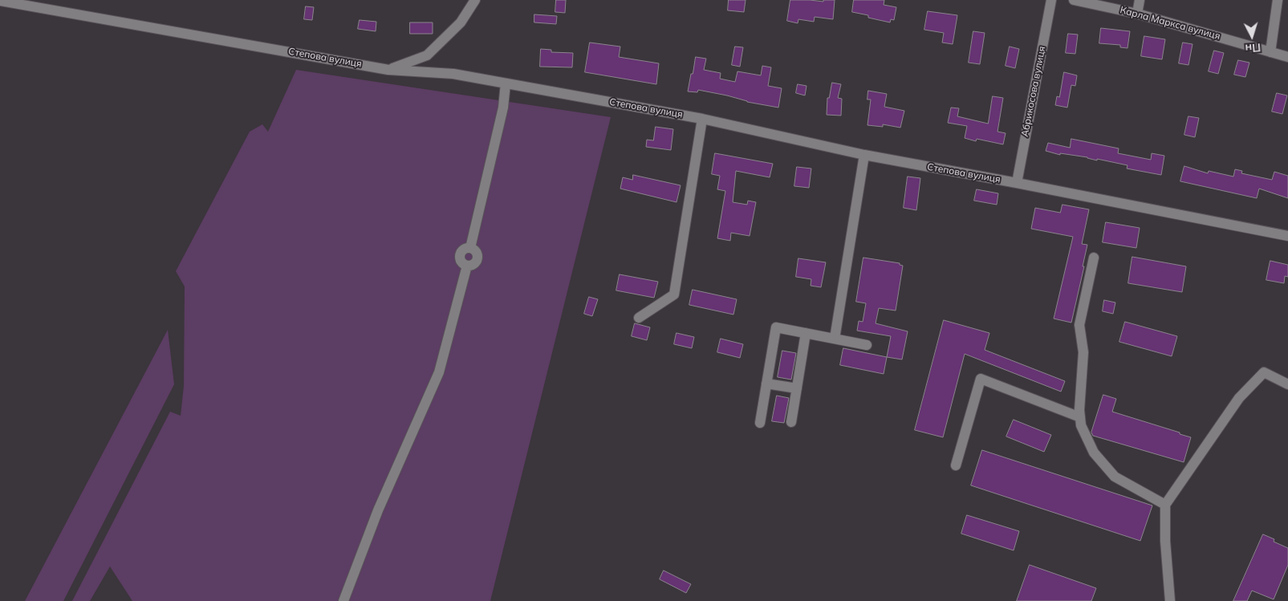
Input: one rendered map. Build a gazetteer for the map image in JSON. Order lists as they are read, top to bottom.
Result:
{
  "streets": {
    "street": ["Карла Маркса вулиця", "Степова вулиця", "Абрикосова вулиця"]
  },
  "crossings": [
    ["Степова вулиця", "Абрикосова вулиця"]
  ],
  "north": "bottom"
}
